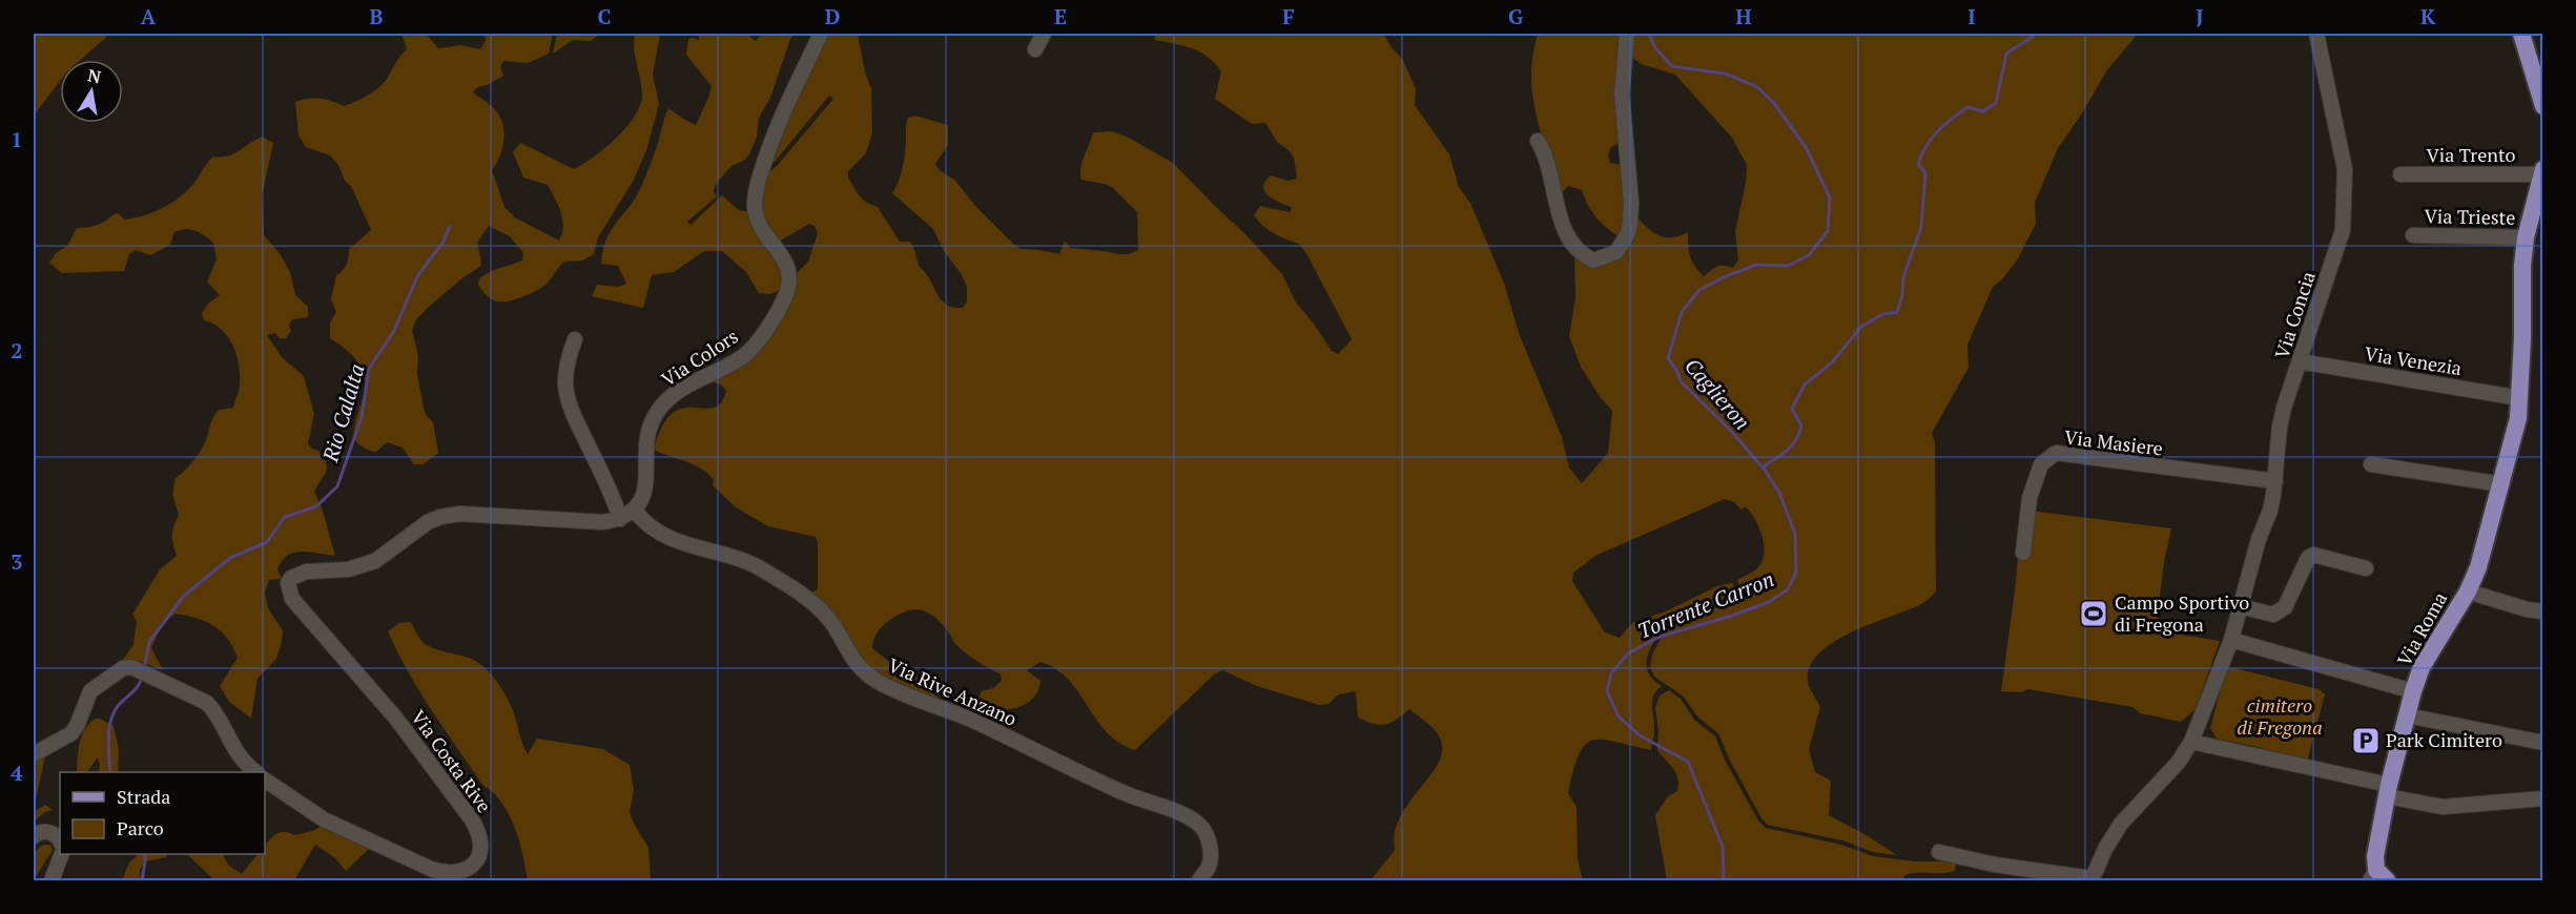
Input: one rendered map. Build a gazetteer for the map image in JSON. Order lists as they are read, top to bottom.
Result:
{
  "streets": {
    "main road": ["Via Roma"],
    "street": [
      "Via Trento",
      "Via Trieste",
      "Via Concia",
      "Via Colors",
      "Via Venezia",
      "Via Masiere",
      "Via Rive Anzano",
      "Via Costa Rive"
    ]
  },
  "crossings": [
    ["Via Trento", "Via Roma"],
    ["Via Trieste", "Via Roma"],
    ["Via Concia", "Via Venezia"],
    ["Via Concia", "Via Masiere"],
    ["Via Colors", "Via Rive Anzano"],
    ["Via Venezia", "Via Roma"]
  ],
  "water": ["Caglieron", "Rio Calalta", "Torrente Carron"],
  "parks": ["cimitero di Fregona"],
  "places": {
    "sports": ["Campo Sportivo di Fregona"],
    "parking": ["Park Cimitero"]
  },
  "legend": ["Strada", "Parco"],
  "north": "top",
  "grid": {
    "columns": [
      "A",
      "B",
      "C",
      "D",
      "E",
      "F",
      "G",
      "H",
      "I",
      "J",
      "K"
    ],
    "rows": [
      "1",
      "2",
      "3",
      "4"
    ]
  }
}
